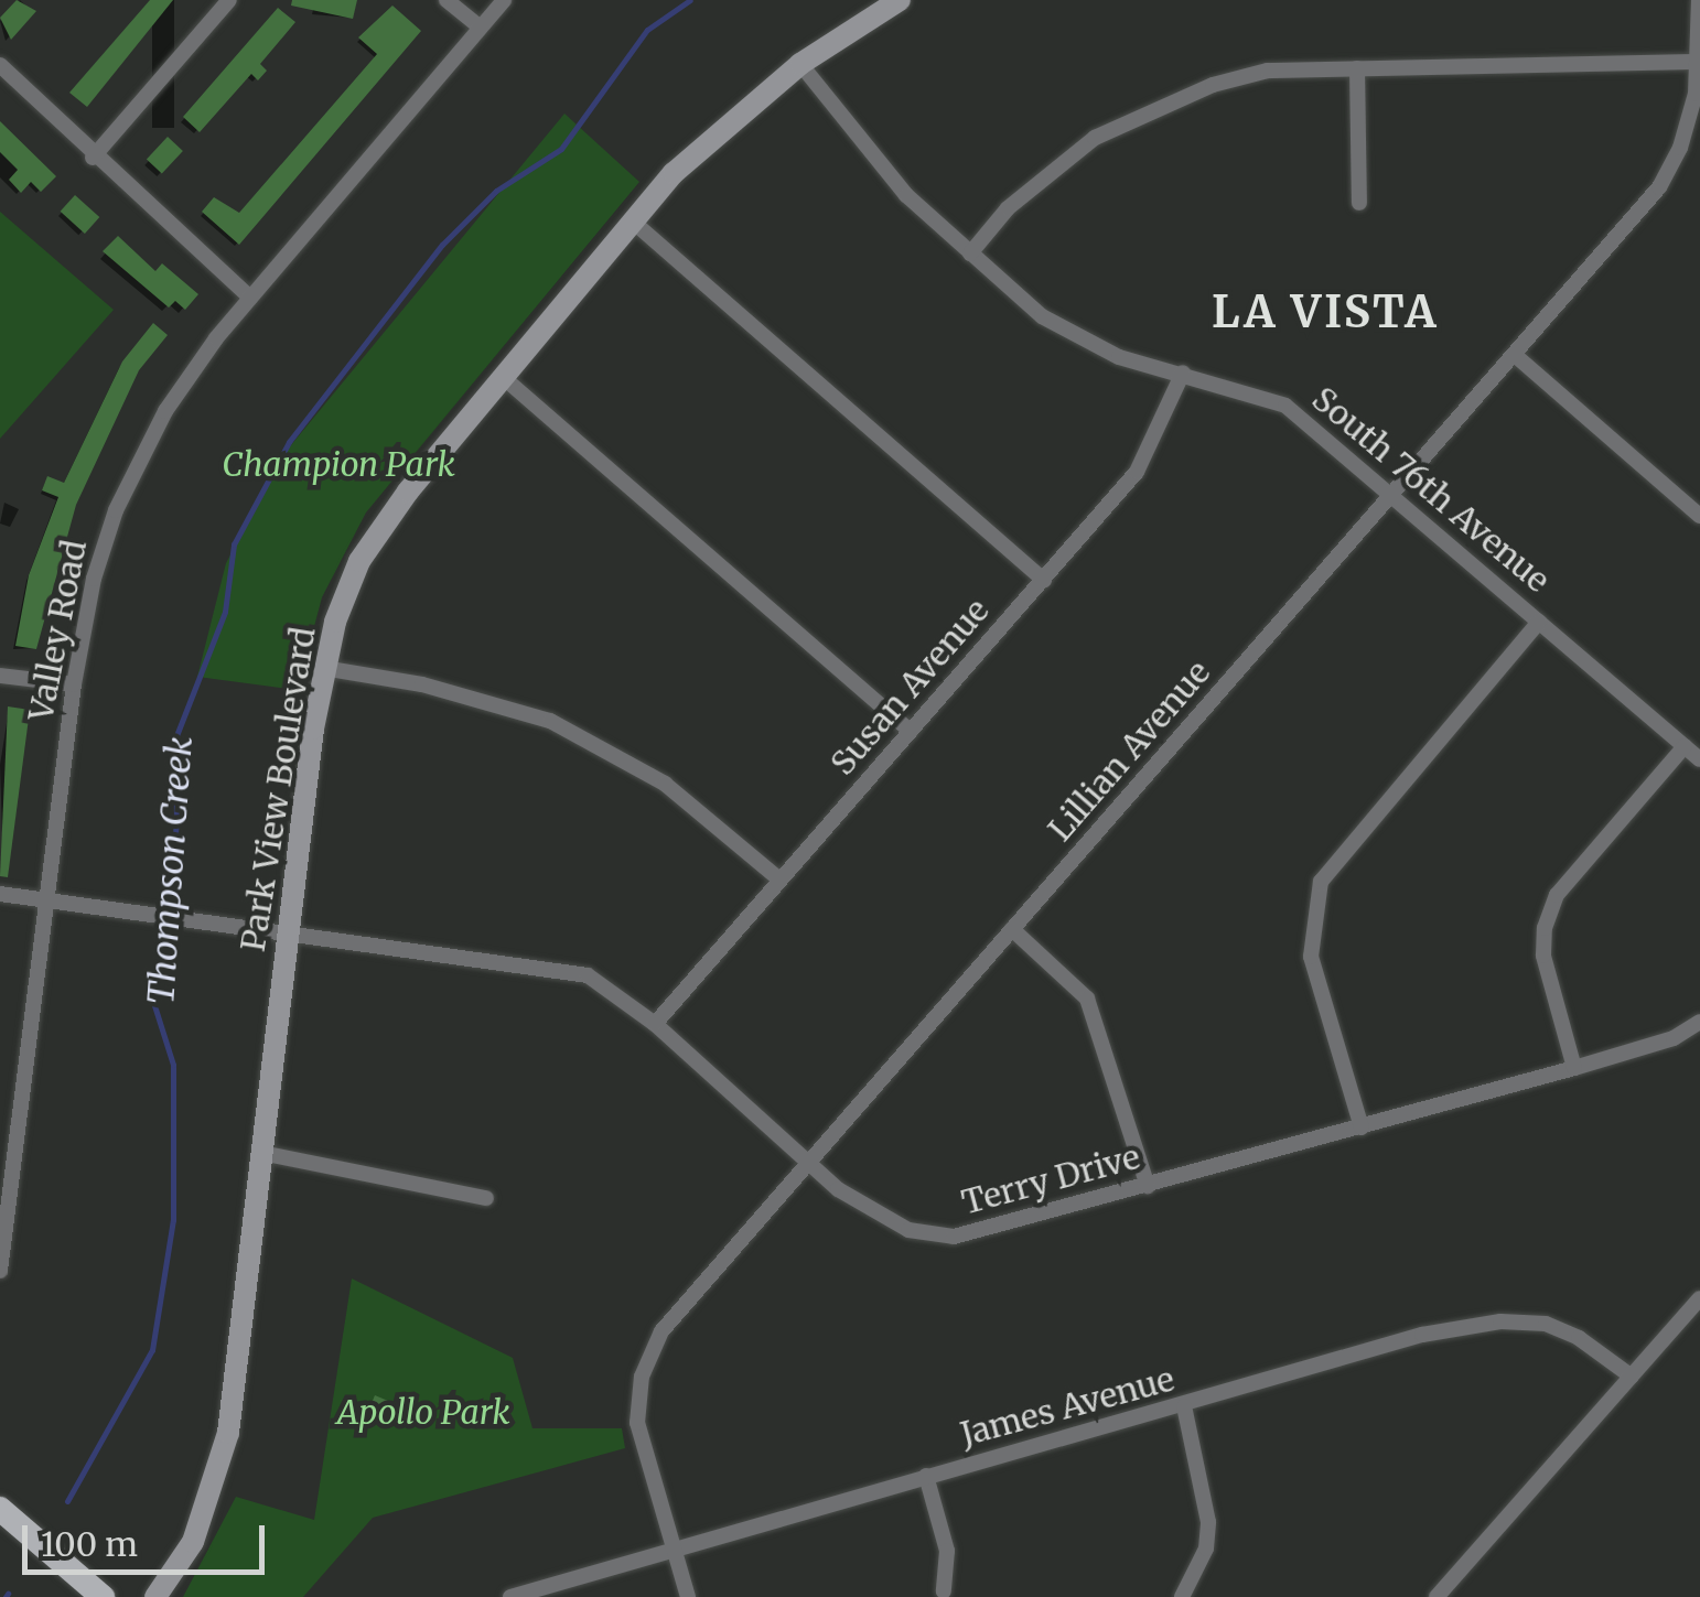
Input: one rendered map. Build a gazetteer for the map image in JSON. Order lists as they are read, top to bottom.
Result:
{
  "streets": {
    "street": [
      "South 76th Avenue",
      "Valley Road",
      "Susan Avenue",
      "Lillian Avenue",
      "Park View Boulevard",
      "Terry Drive",
      "James Avenue"
    ]
  },
  "crossings": [
    ["South 76th Avenue", "Susan Avenue"],
    ["South 76th Avenue", "Lillian Avenue"],
    ["South 76th Avenue", "Park View Boulevard"],
    ["Valley Road", "Terry Drive"],
    ["Susan Avenue", "Terry Drive"],
    ["Lillian Avenue", "Terry Drive"],
    ["Lillian Avenue", "James Avenue"],
    ["Park View Boulevard", "Terry Drive"]
  ],
  "districts": ["LA VISTA"],
  "water": ["Thompson Creek"],
  "parks": ["Champion Park", "Apollo Park"],
  "scale_bar": "100 m"
}
